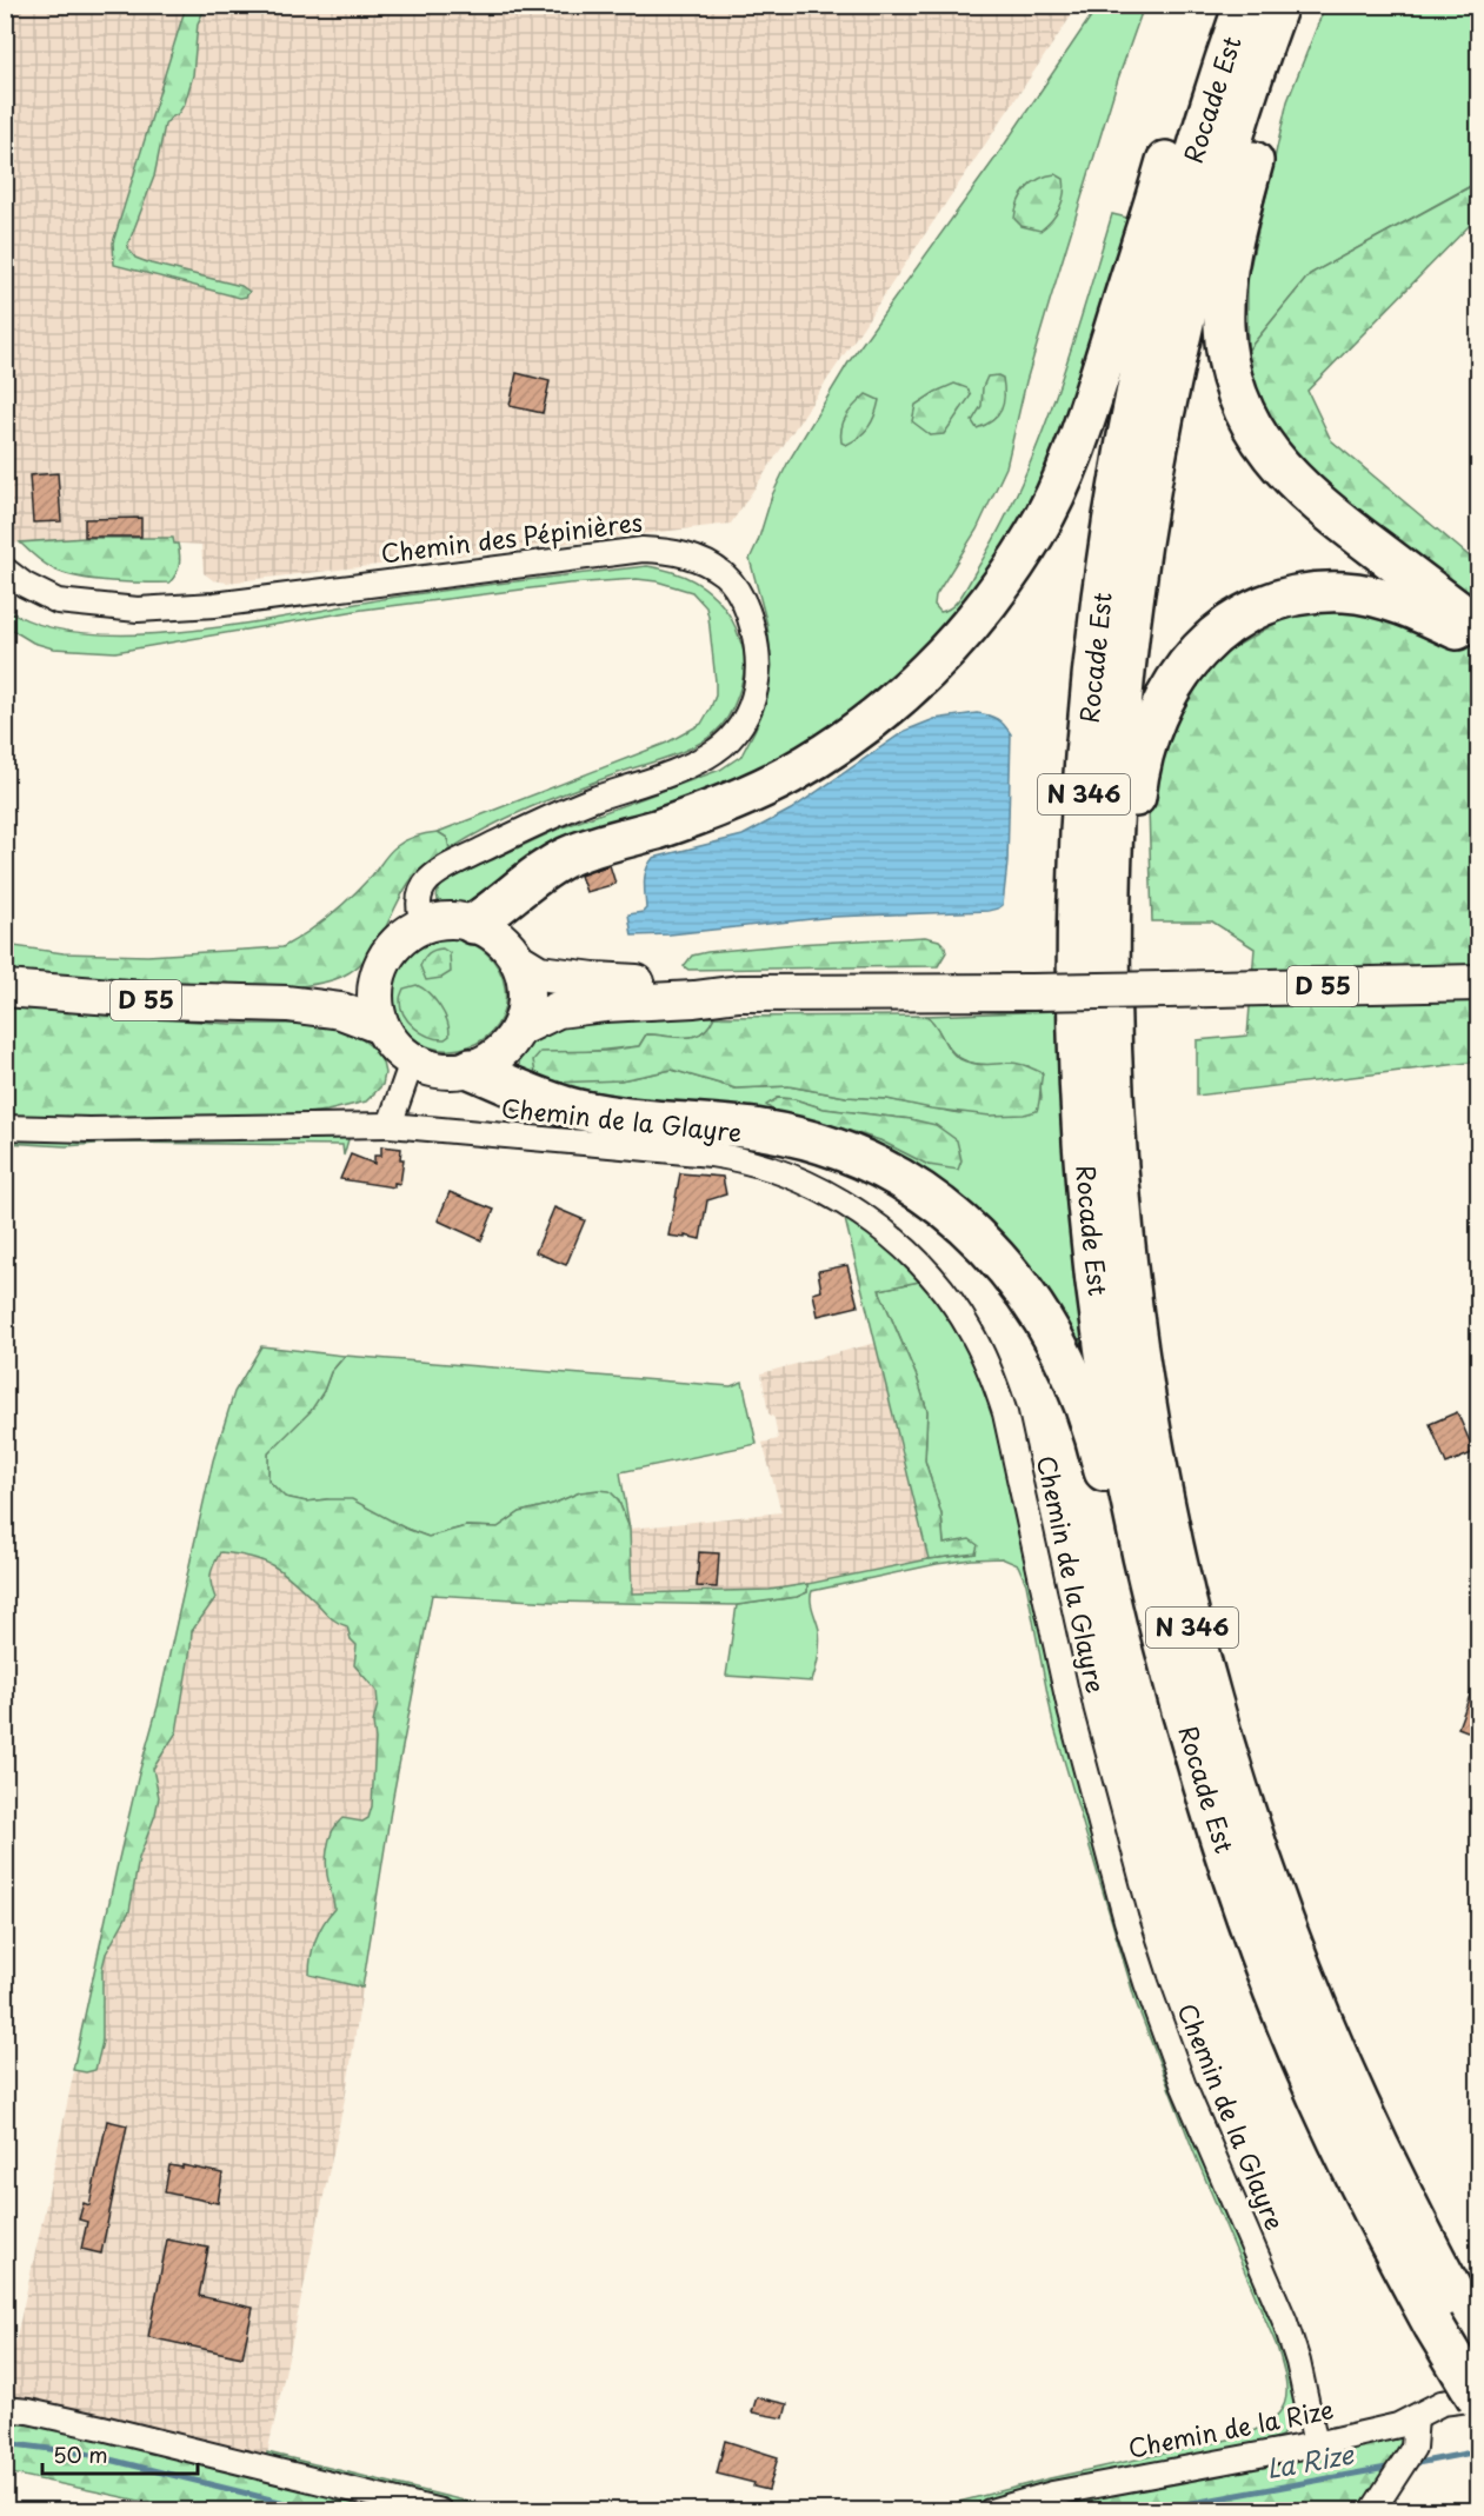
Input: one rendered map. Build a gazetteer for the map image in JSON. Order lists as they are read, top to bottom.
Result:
{
  "streets": {
    "highway": ["Rocade Est", "N 346"],
    "main road": ["D 55"],
    "street": ["Chemin des Pépinières", "Chemin de la Glayre", "Chemin de la Rize"]
  },
  "crossings": [
    ["Rocade Est", "Chemin de la Rize"],
    ["Chemin des Pépinières", "D 55"],
    ["Chemin de la Glayre", "Chemin de la Rize"]
  ],
  "water": ["La Rize"],
  "scale_bar": "50 m"
}
